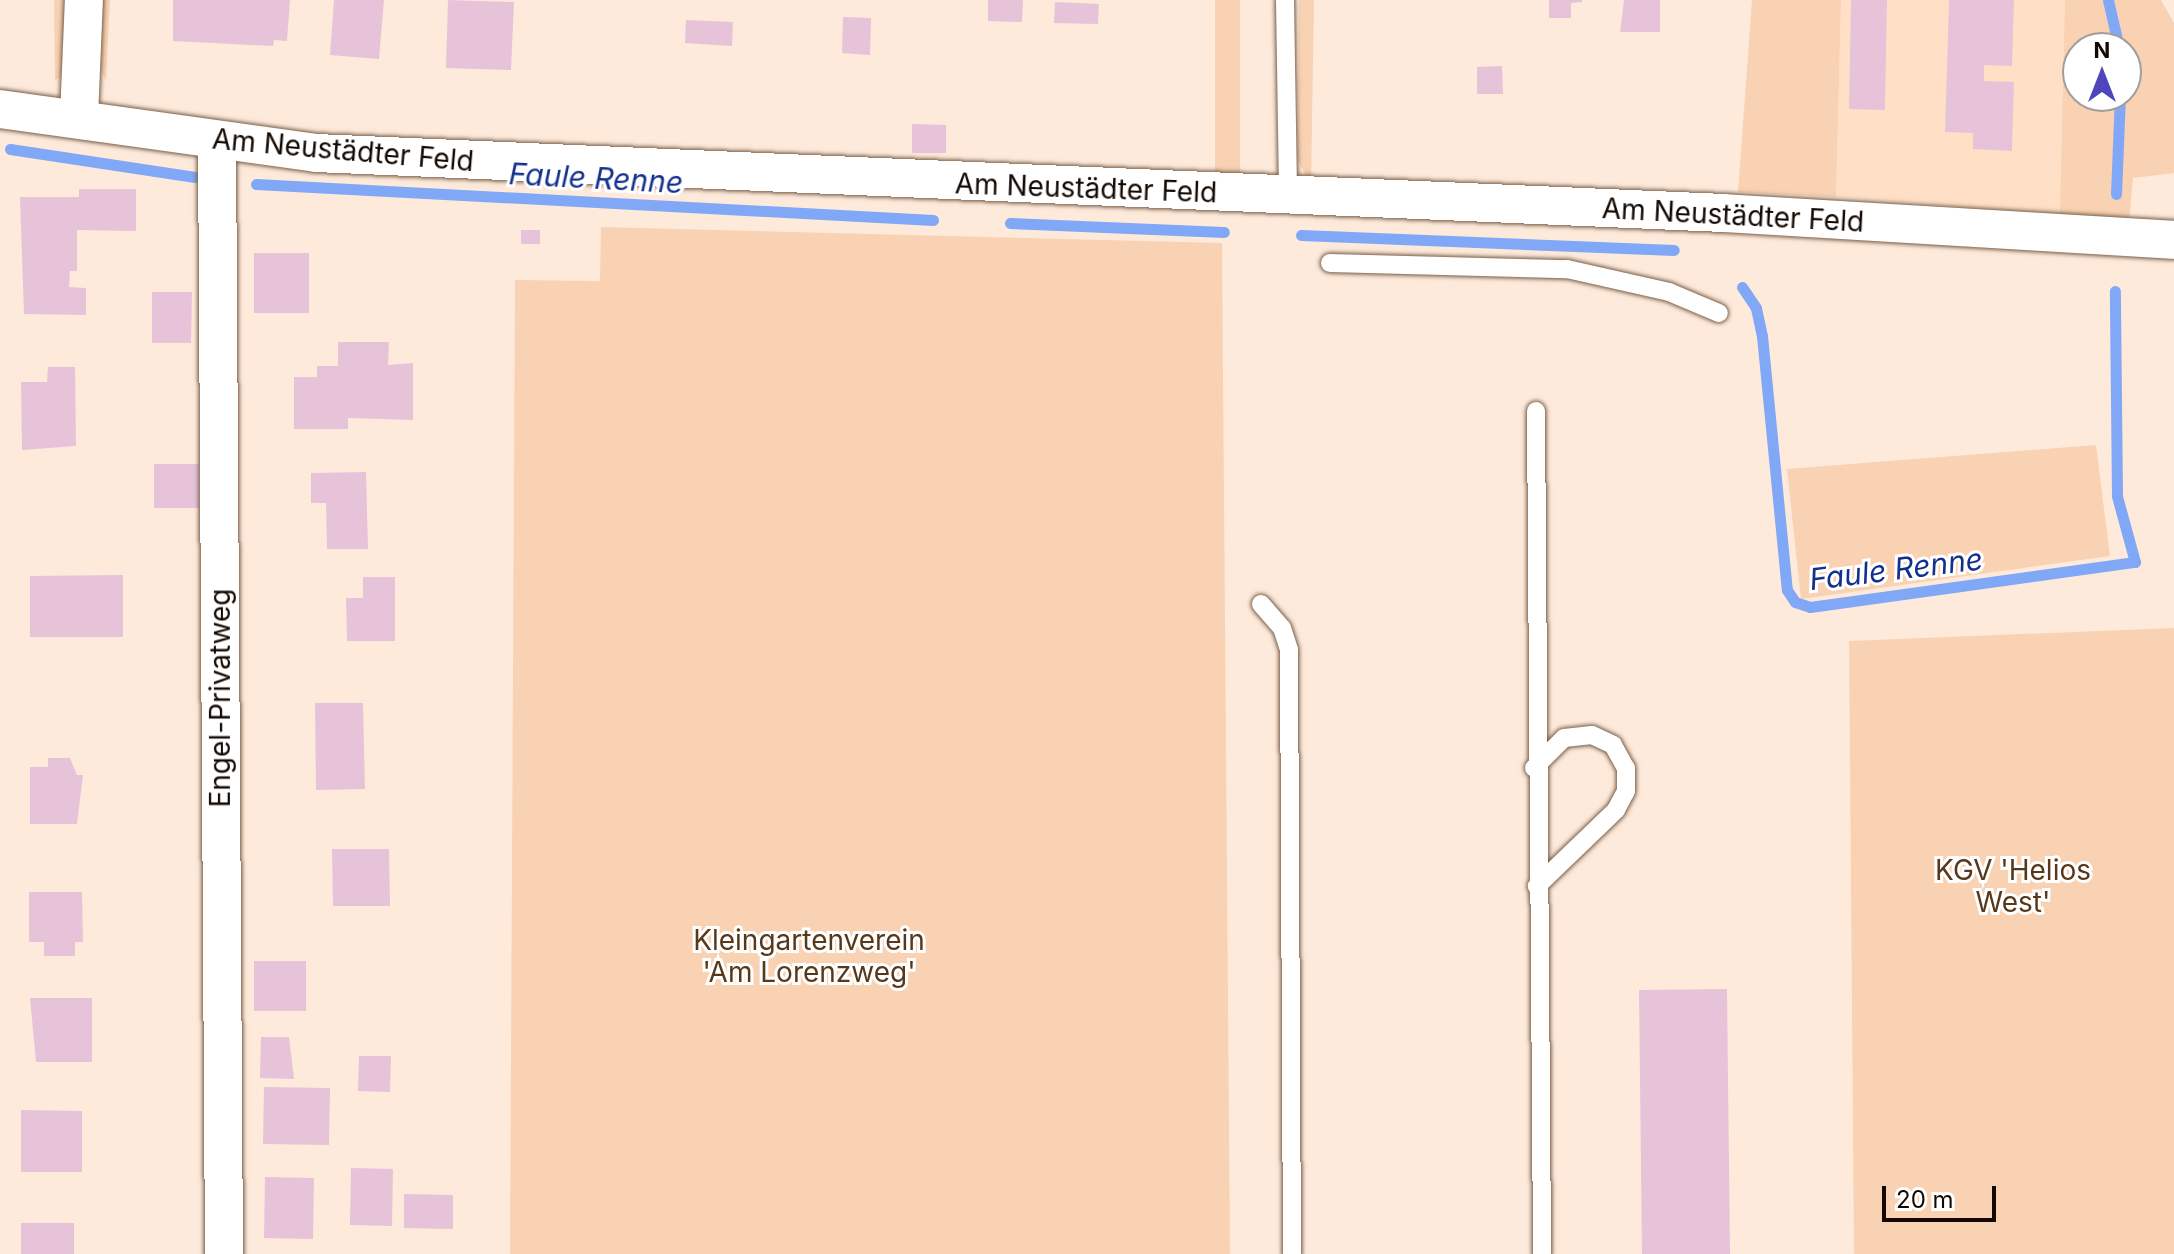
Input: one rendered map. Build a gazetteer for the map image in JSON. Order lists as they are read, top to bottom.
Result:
{
  "streets": {
    "street": ["Am Neustädter Feld", "Engel-Privatweg"]
  },
  "crossings": [
    ["Am Neustädter Feld", "Engel-Privatweg"]
  ],
  "water": ["Faule Renne"],
  "parks": ["KGV 'Helios West'", "Kleingartenverein 'Am Lorenzweg'"],
  "scale_bar": "20 m",
  "north": "top"
}
